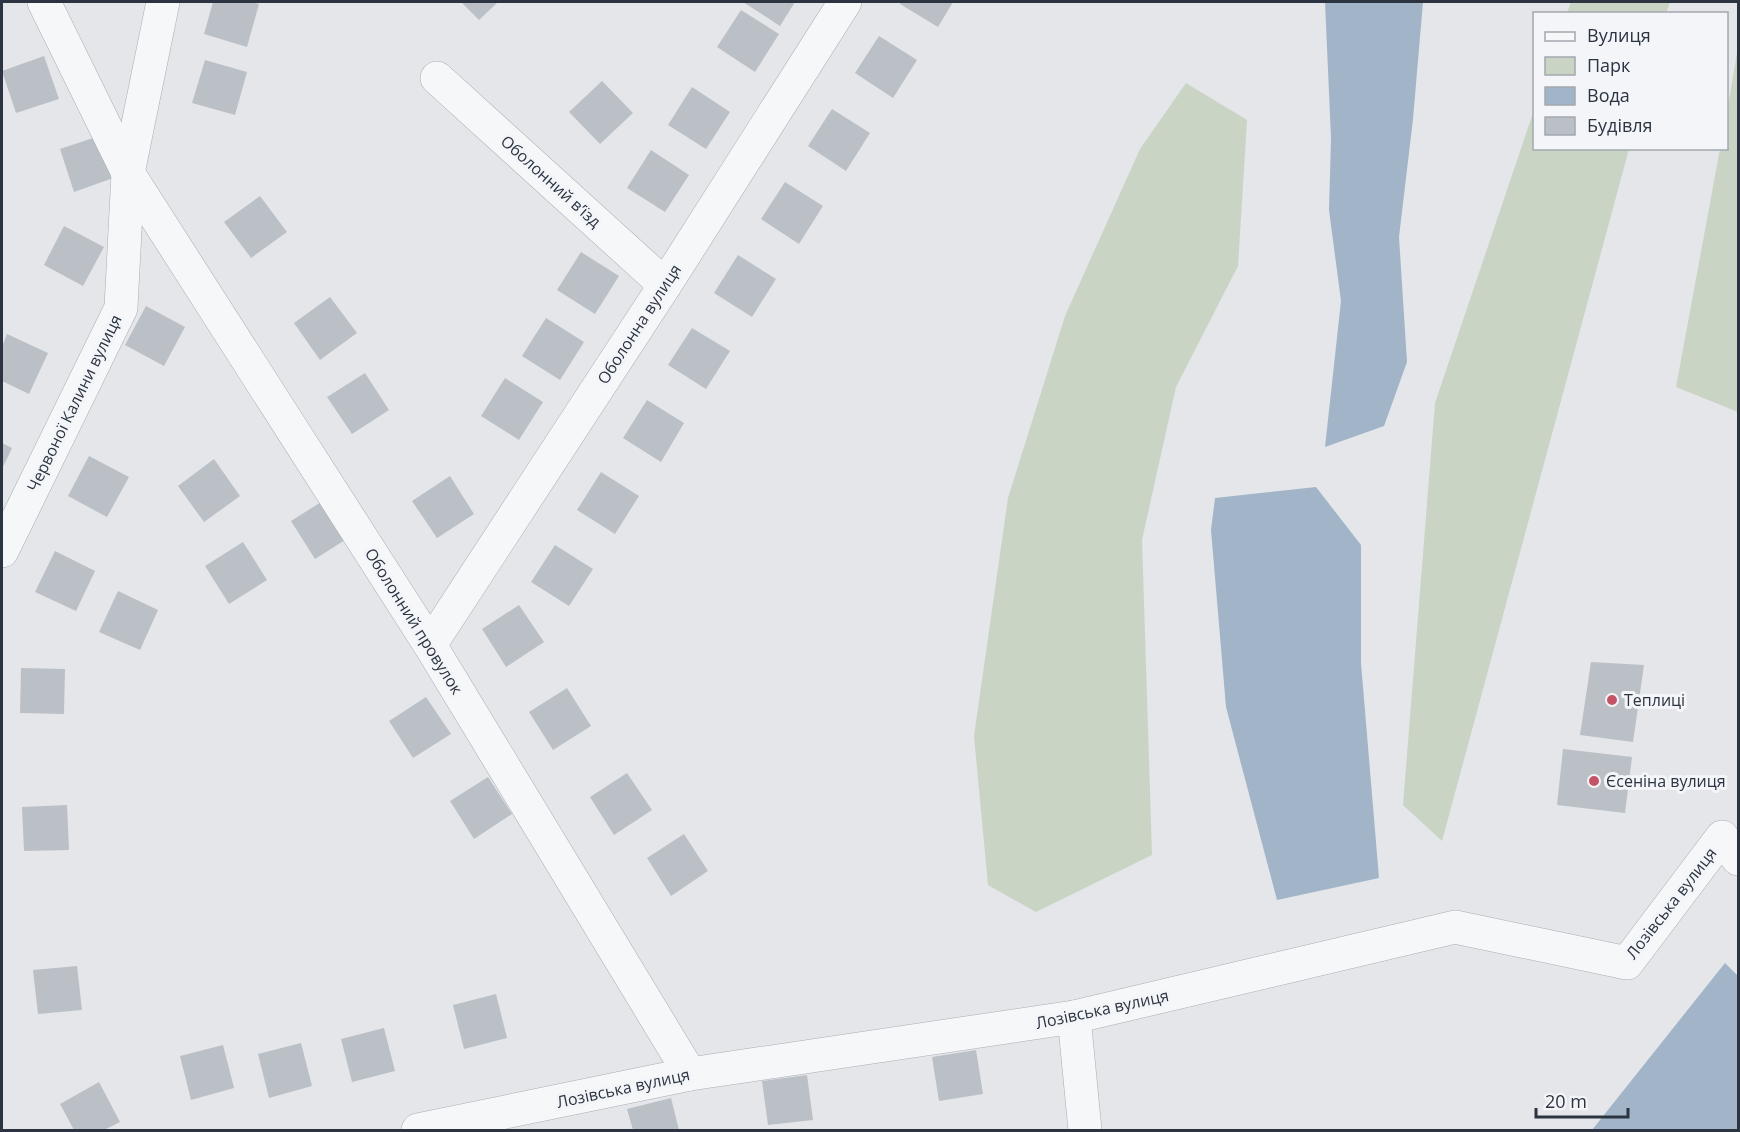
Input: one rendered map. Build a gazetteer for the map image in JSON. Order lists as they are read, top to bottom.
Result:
{
  "streets": {
    "street": [
      "Оболонний в’їзд",
      "Оболонна вулиця",
      "Червоної Калини вулиця",
      "Оболонний провулок",
      "Лозівська вулиця"
    ]
  },
  "crossings": [
    ["Оболонний в’їзд", "Оболонна вулиця"],
    ["Оболонна вулиця", "Оболонний провулок"],
    ["Червоної Калини вулиця", "Оболонний провулок"],
    ["Оболонний провулок", "Лозівська вулиця"]
  ],
  "places": ["Теплиці", "Єсеніна вулиця"],
  "legend": [
    "Вулиця",
    "Парк",
    "Вода",
    "Будівля"
  ],
  "scale_bar": "20 m"
}
